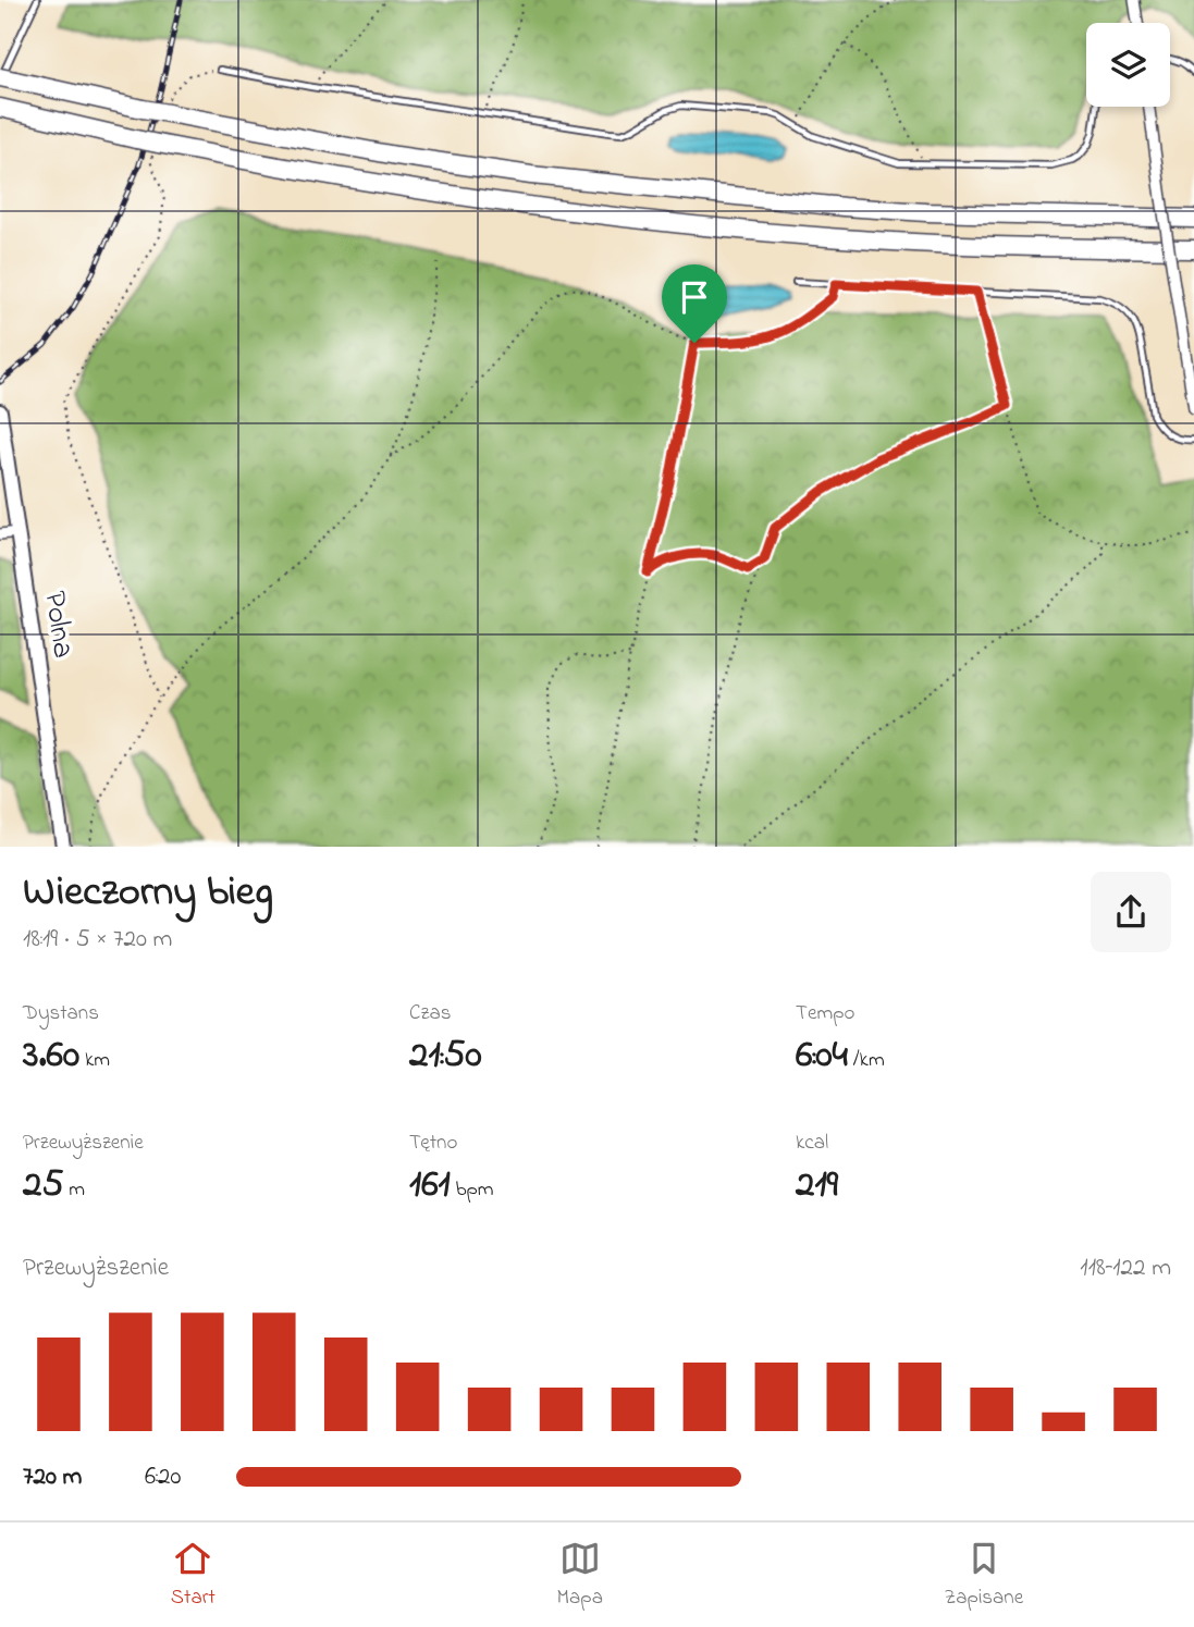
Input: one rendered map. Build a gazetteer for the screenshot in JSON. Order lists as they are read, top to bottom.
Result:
{
  "streets": {
    "street": ["Polna"]
  },
  "page": {
    "heading": ["Wieczorny bieg", "18:19 · 5 × 720 m"],
    "stats": [
      ["Dystans", "3.60 km"],
      ["Czas", "21:50"],
      ["Tempo", "6:04 /km"],
      ["Przewyższenie", "25 m"],
      ["Tętno", "161 bpm"],
      ["kcal", "219"]
    ],
    "chart": ["Przewyższenie", "118–122 m"],
    "list": [
      {
        "name": "720 m",
        "note": "6:20"
      }
    ],
    "tabs": ["Start", "Mapa", "Zapisane"]
  }
}
